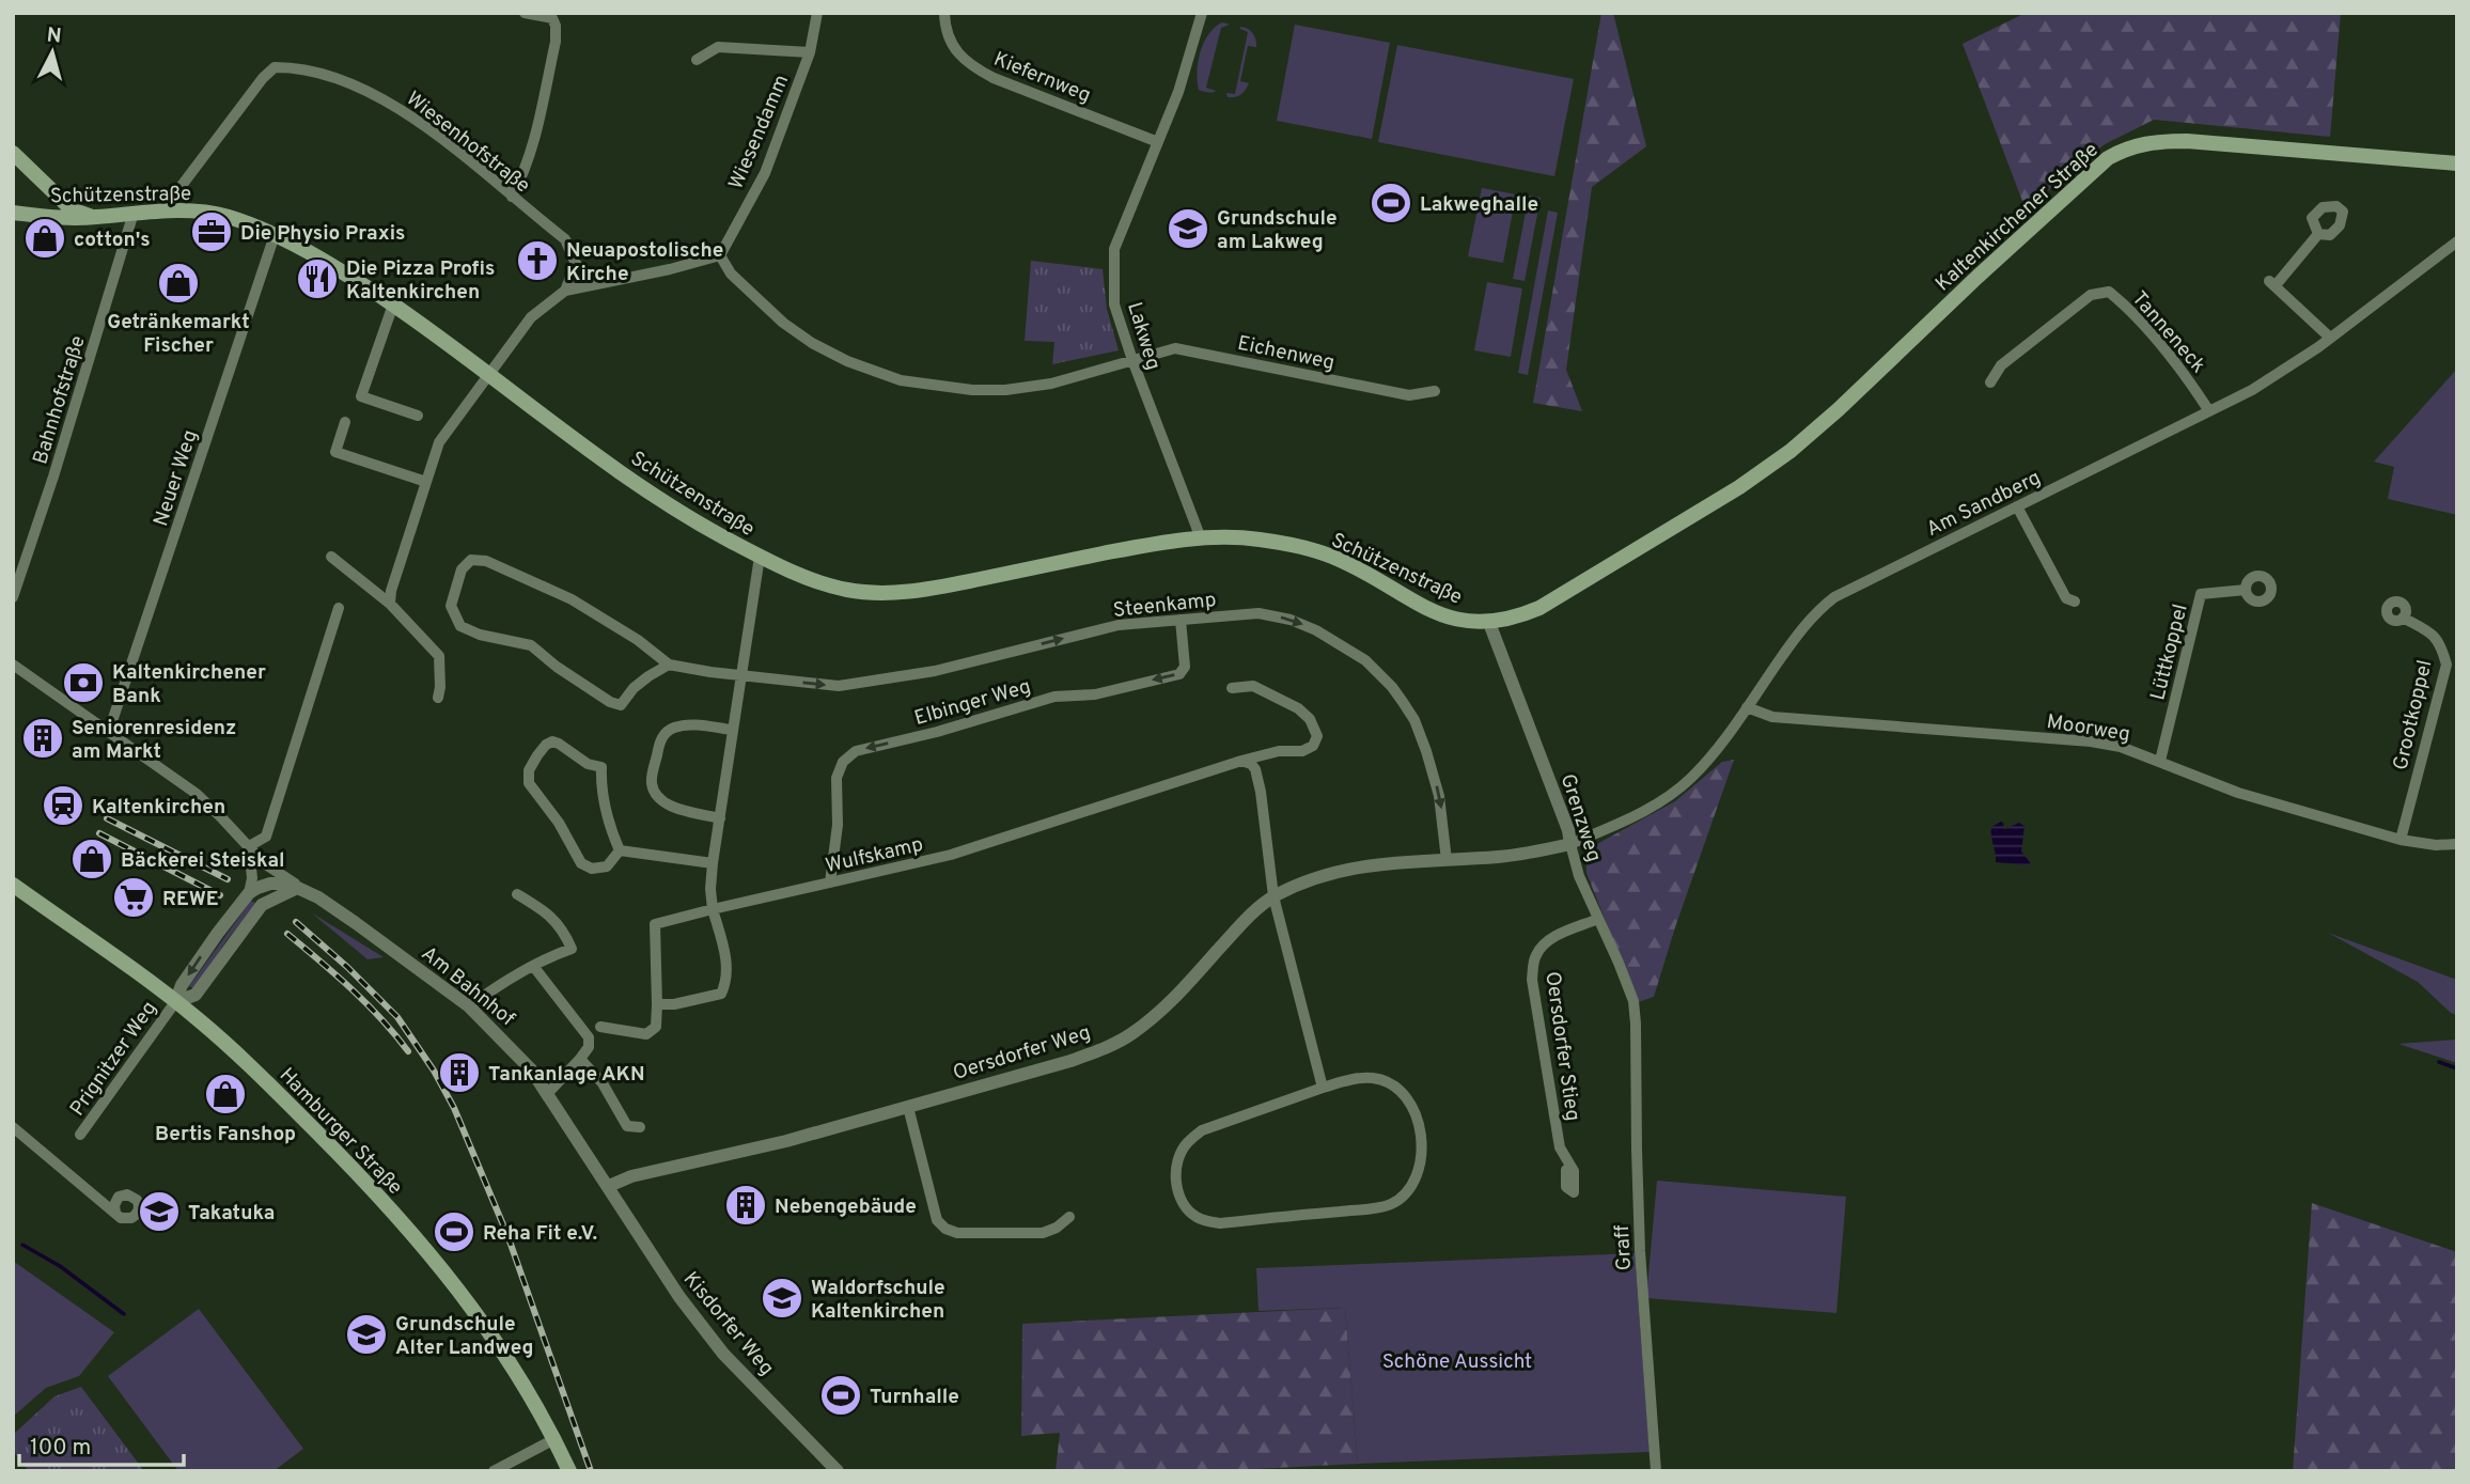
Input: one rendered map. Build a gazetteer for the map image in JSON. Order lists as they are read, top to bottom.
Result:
{
  "streets": {
    "main road": ["Schützenstraße", "Kaltenkirchener Straße", "Hamburger Straße"],
    "street": [
      "Kiefernweg",
      "Wiesendamm",
      "Wiesenhofstraße",
      "Tanneneck",
      "Lakweg",
      "Eichenweg",
      "Bahnhofstraße",
      "Neuer Weg",
      "Am Sandberg",
      "Steenkamp",
      "Lüttkoppel",
      "Elbinger Weg",
      "Grootkoppel",
      "Moorweg",
      "Grenzweg",
      "Wulfskamp",
      "Am Bahnhof",
      "Oersdorfer Stieg",
      "Oersdorfer Weg",
      "Prignitzer Weg",
      "Graff",
      "Kisdorfer Weg"
    ]
  },
  "crossings": [
    ["Kiefernweg", "Lakweg"],
    ["Wiesendamm", "Eichenweg"],
    ["Wiesenhofstraße", "Schützenstraße"],
    ["Schützenstraße", "Kaltenkirchener Straße"],
    ["Schützenstraße", "Lakweg"],
    ["Schützenstraße", "Bahnhofstraße"],
    ["Schützenstraße", "Neuer Weg"],
    ["Schützenstraße", "Grenzweg"],
    ["Kaltenkirchener Straße", "Grenzweg"],
    ["Tanneneck", "Am Sandberg"],
    ["Lakweg", "Eichenweg"],
    ["Am Sandberg", "Moorweg"],
    ["Am Sandberg", "Grenzweg"],
    ["Am Sandberg", "Oersdorfer Weg"],
    ["Steenkamp", "Elbinger Weg"],
    ["Steenkamp", "Oersdorfer Weg"],
    ["Lüttkoppel", "Moorweg"],
    ["Elbinger Weg", "Wulfskamp"],
    ["Grootkoppel", "Moorweg"],
    ["Grenzweg", "Oersdorfer Stieg"],
    ["Grenzweg", "Oersdorfer Weg"],
    ["Grenzweg", "Graff"],
    ["Am Bahnhof", "Oersdorfer Weg"],
    ["Am Bahnhof", "Kisdorfer Weg"],
    ["Oersdorfer Weg", "Kisdorfer Weg"],
    ["Prignitzer Weg", "Hamburger Straße"]
  ],
  "one_way": ["Steenkamp", "Elbinger Weg"],
  "parks": ["Schöne Aussicht"],
  "places": {
    "sports": ["Lakweghalle", "Reha Fit e.V.", "Turnhalle"],
    "school or university": [
      "Grundschule am Lakweg",
      "Takatuka",
      "Waldorfschule Kaltenkirchen",
      "Grundschule Alter Landweg"
    ],
    "office": ["Die Physio Praxis"],
    "shop": [
      "cotton's",
      "Getränkemarkt Fischer",
      "Bäckerei Steiskal",
      "Bertis Fanshop"
    ],
    "church": ["Neuapostolische Kirche"],
    "restaurant": ["Die Pizza Profis Kaltenkirchen"],
    "bank": ["Kaltenkirchener Bank"],
    "building": ["Seniorenresidenz am Markt", "Tankanlage AKN", "Nebengebäude"],
    "station": ["Kaltenkirchen"],
    "supermarket": ["REWE"]
  },
  "scale_bar": "100 m",
  "north": "top"
}
